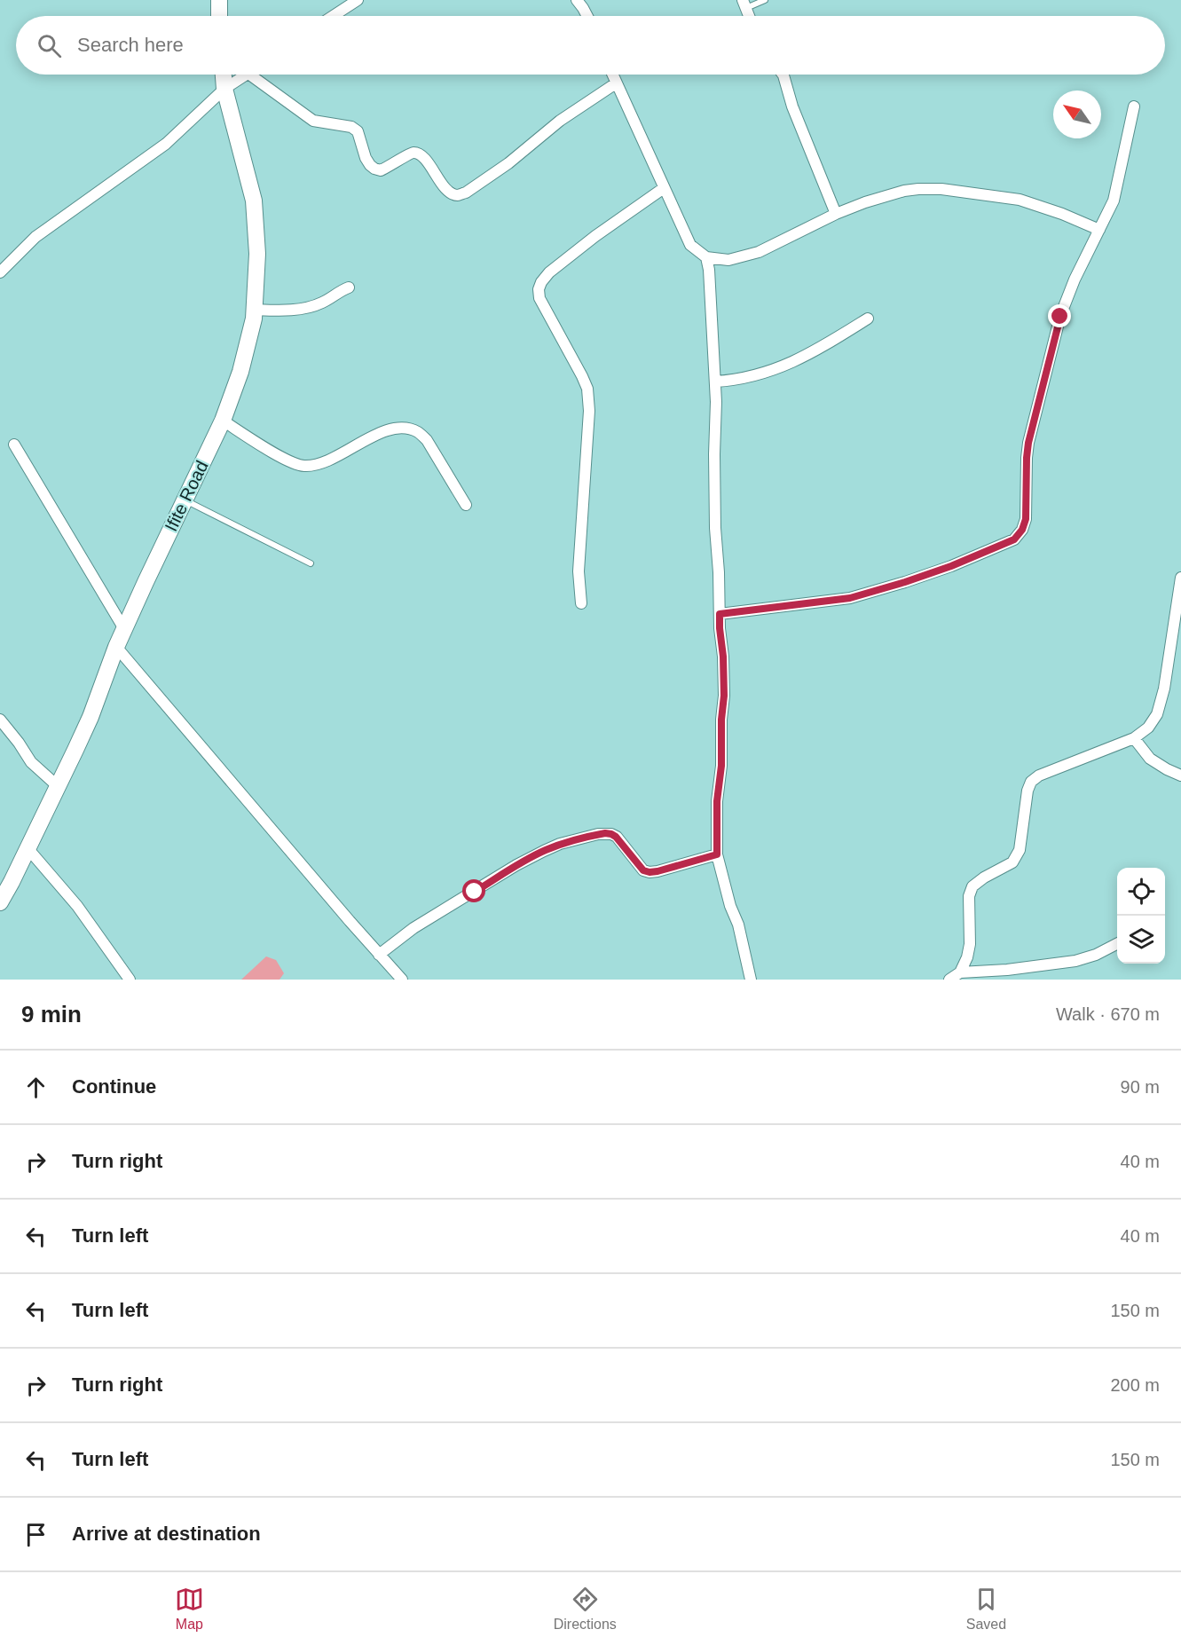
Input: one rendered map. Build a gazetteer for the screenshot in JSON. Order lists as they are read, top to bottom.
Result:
{
  "streets": {
    "street": ["Ifite Road"]
  },
  "north": "top left",
  "page": {
    "search": "Search here",
    "heading": ["9 min", "Walk · 670 m"],
    "list": [
      ["Continue", "90 m"],
      ["Turn right", "40 m"],
      ["Turn left", "40 m"],
      ["Turn left", "150 m"],
      ["Turn right", "200 m"],
      ["Turn left", "150 m"],
      "Arrive at destination"
    ],
    "nav": ["Map", "Directions", "Saved"]
  }
}
